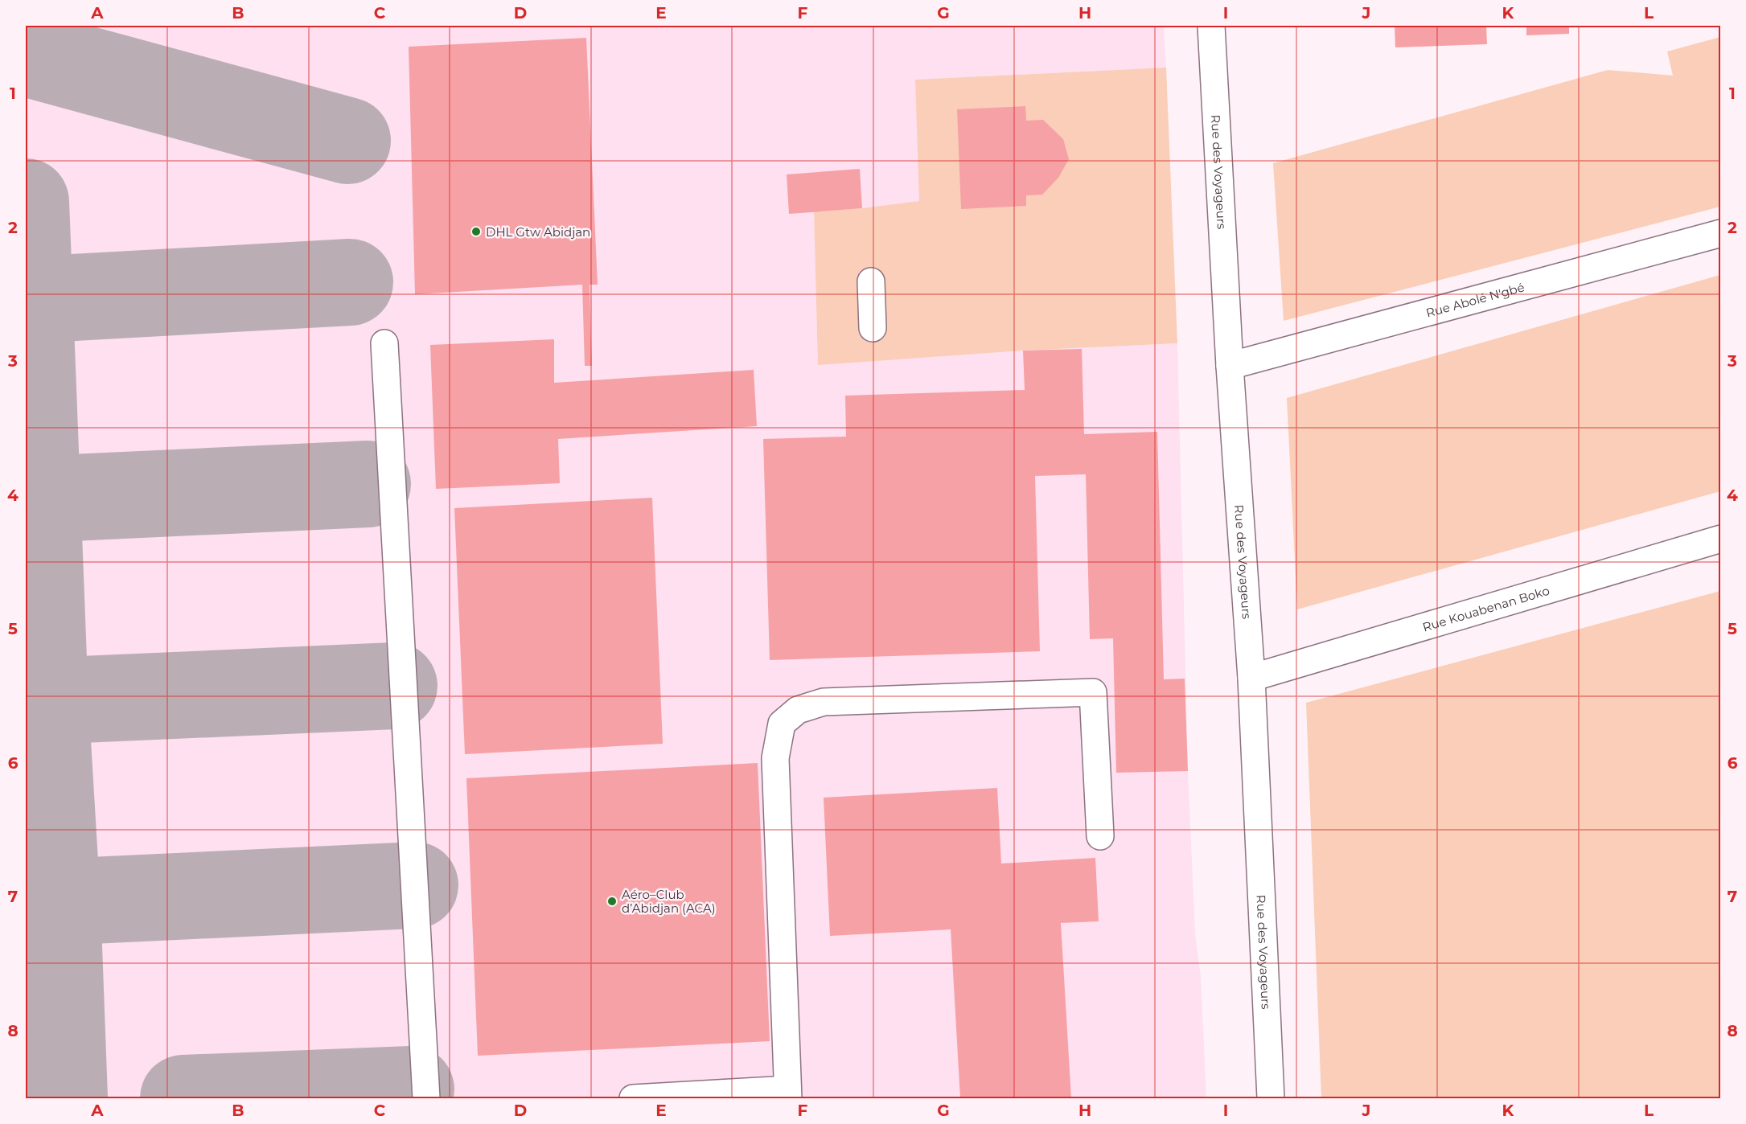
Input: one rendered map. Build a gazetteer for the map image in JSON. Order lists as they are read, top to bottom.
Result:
{
  "streets": {
    "street": ["Rue des Voyageurs", "Rue Abolé N'gbé", "Rue Kouabenan Boko"]
  },
  "crossings": [
    ["Rue des Voyageurs", "Rue Abolé N'gbé"],
    ["Rue des Voyageurs", "Rue Kouabenan Boko"]
  ],
  "places": ["DHL Gtw Abidjan", "Aéro–Club d’Abidjan (ACA)"],
  "grid": {
    "columns": [
      "A",
      "B",
      "C",
      "D",
      "E",
      "F",
      "G",
      "H",
      "I",
      "J",
      "K",
      "L"
    ],
    "rows": [
      "1",
      "2",
      "3",
      "4",
      "5",
      "6",
      "7",
      "8"
    ]
  }
}
